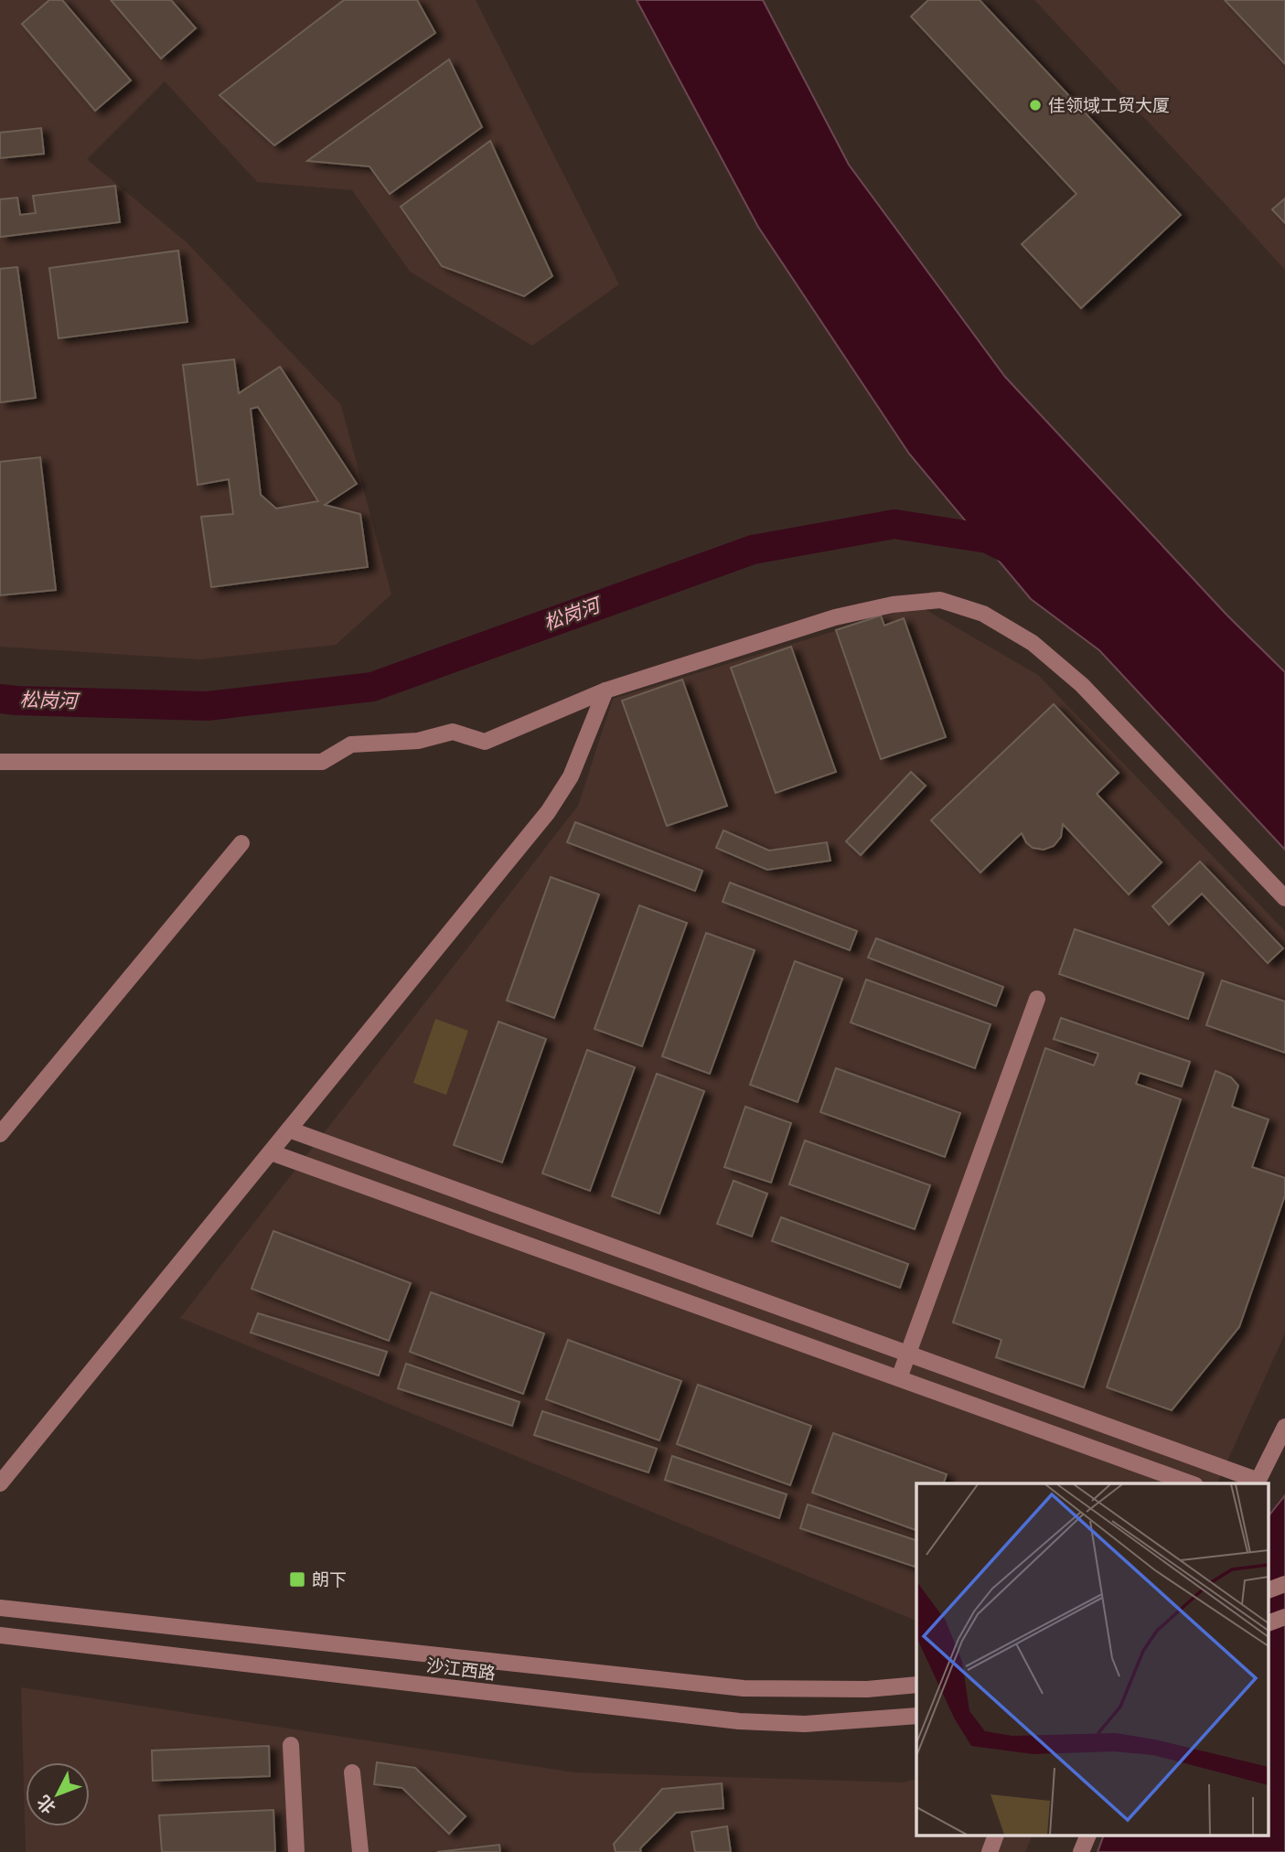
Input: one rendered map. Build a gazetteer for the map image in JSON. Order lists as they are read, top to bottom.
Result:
{
  "streets": {
    "street": ["沙江西路"]
  },
  "water": ["松岗河"],
  "places": {
    "other": ["佳领域工贸大厦"],
    "transit": ["朗下"]
  },
  "north": "bottom left"
}
